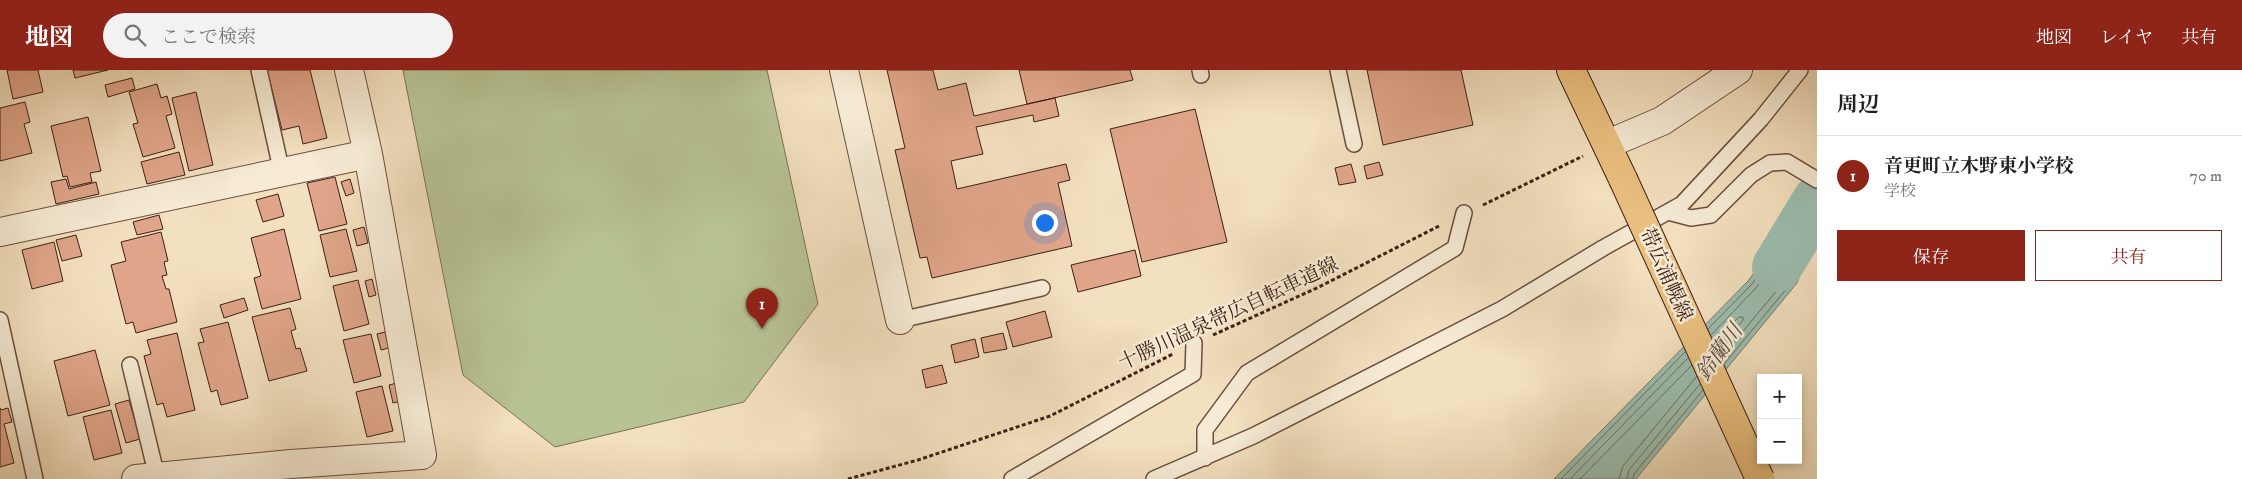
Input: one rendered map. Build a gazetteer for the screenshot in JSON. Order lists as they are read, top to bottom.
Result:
{
  "streets": {
    "main road": ["帯広浦幌線"],
    "path": ["十勝川温泉帯広自転車道線"]
  },
  "crossings": [
    ["帯広浦幌線", "十勝川温泉帯広自転車道線"]
  ],
  "water": ["鈴蘭川"],
  "page": {
    "header": "地図",
    "search": "ここで検索",
    "nav": ["地図", "レイヤ", "共有"],
    "heading": "周辺",
    "list": [
      {
        "mark": "1",
        "name": "音更町立木野東小学校",
        "note": "学校",
        "value": "70 m"
      }
    ],
    "buttons": ["保存", "共有"],
    "pins": "1",
    "map_buttons": ["+", "−"]
  }
}
